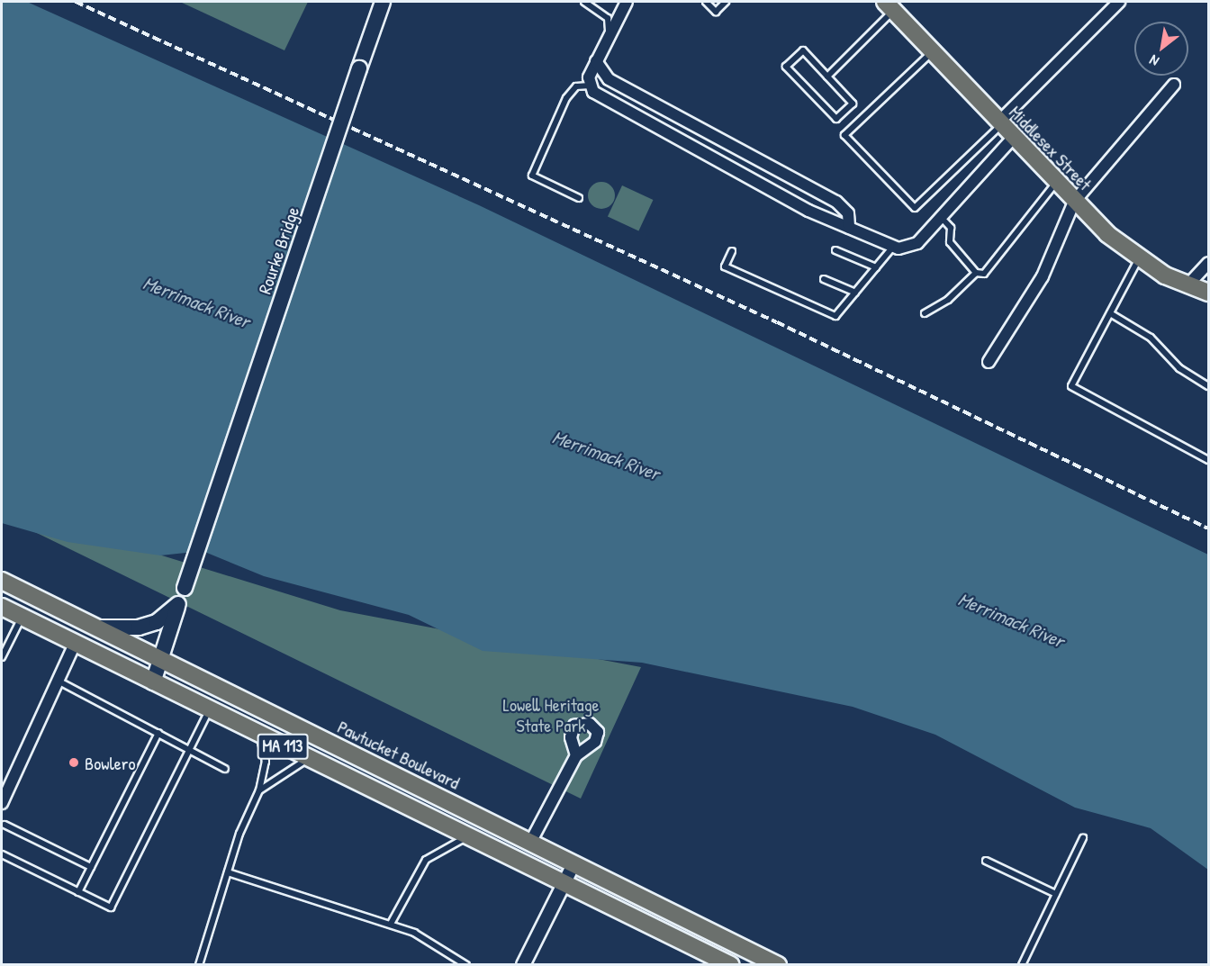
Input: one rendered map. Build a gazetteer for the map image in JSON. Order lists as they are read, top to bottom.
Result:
{
  "streets": {
    "main road": [
      "Middlesex Street",
      "Rourke Bridge",
      "MA 113",
      "Pawtucket Boulevard"
    ]
  },
  "crossings": [
    ["Rourke Bridge", "MA 113"],
    ["Rourke Bridge", "Pawtucket Boulevard"]
  ],
  "water": ["Merrimack River"],
  "parks": ["Lowell Heritage State Park"],
  "places": ["Bowlero"],
  "north": "bottom left"
}
